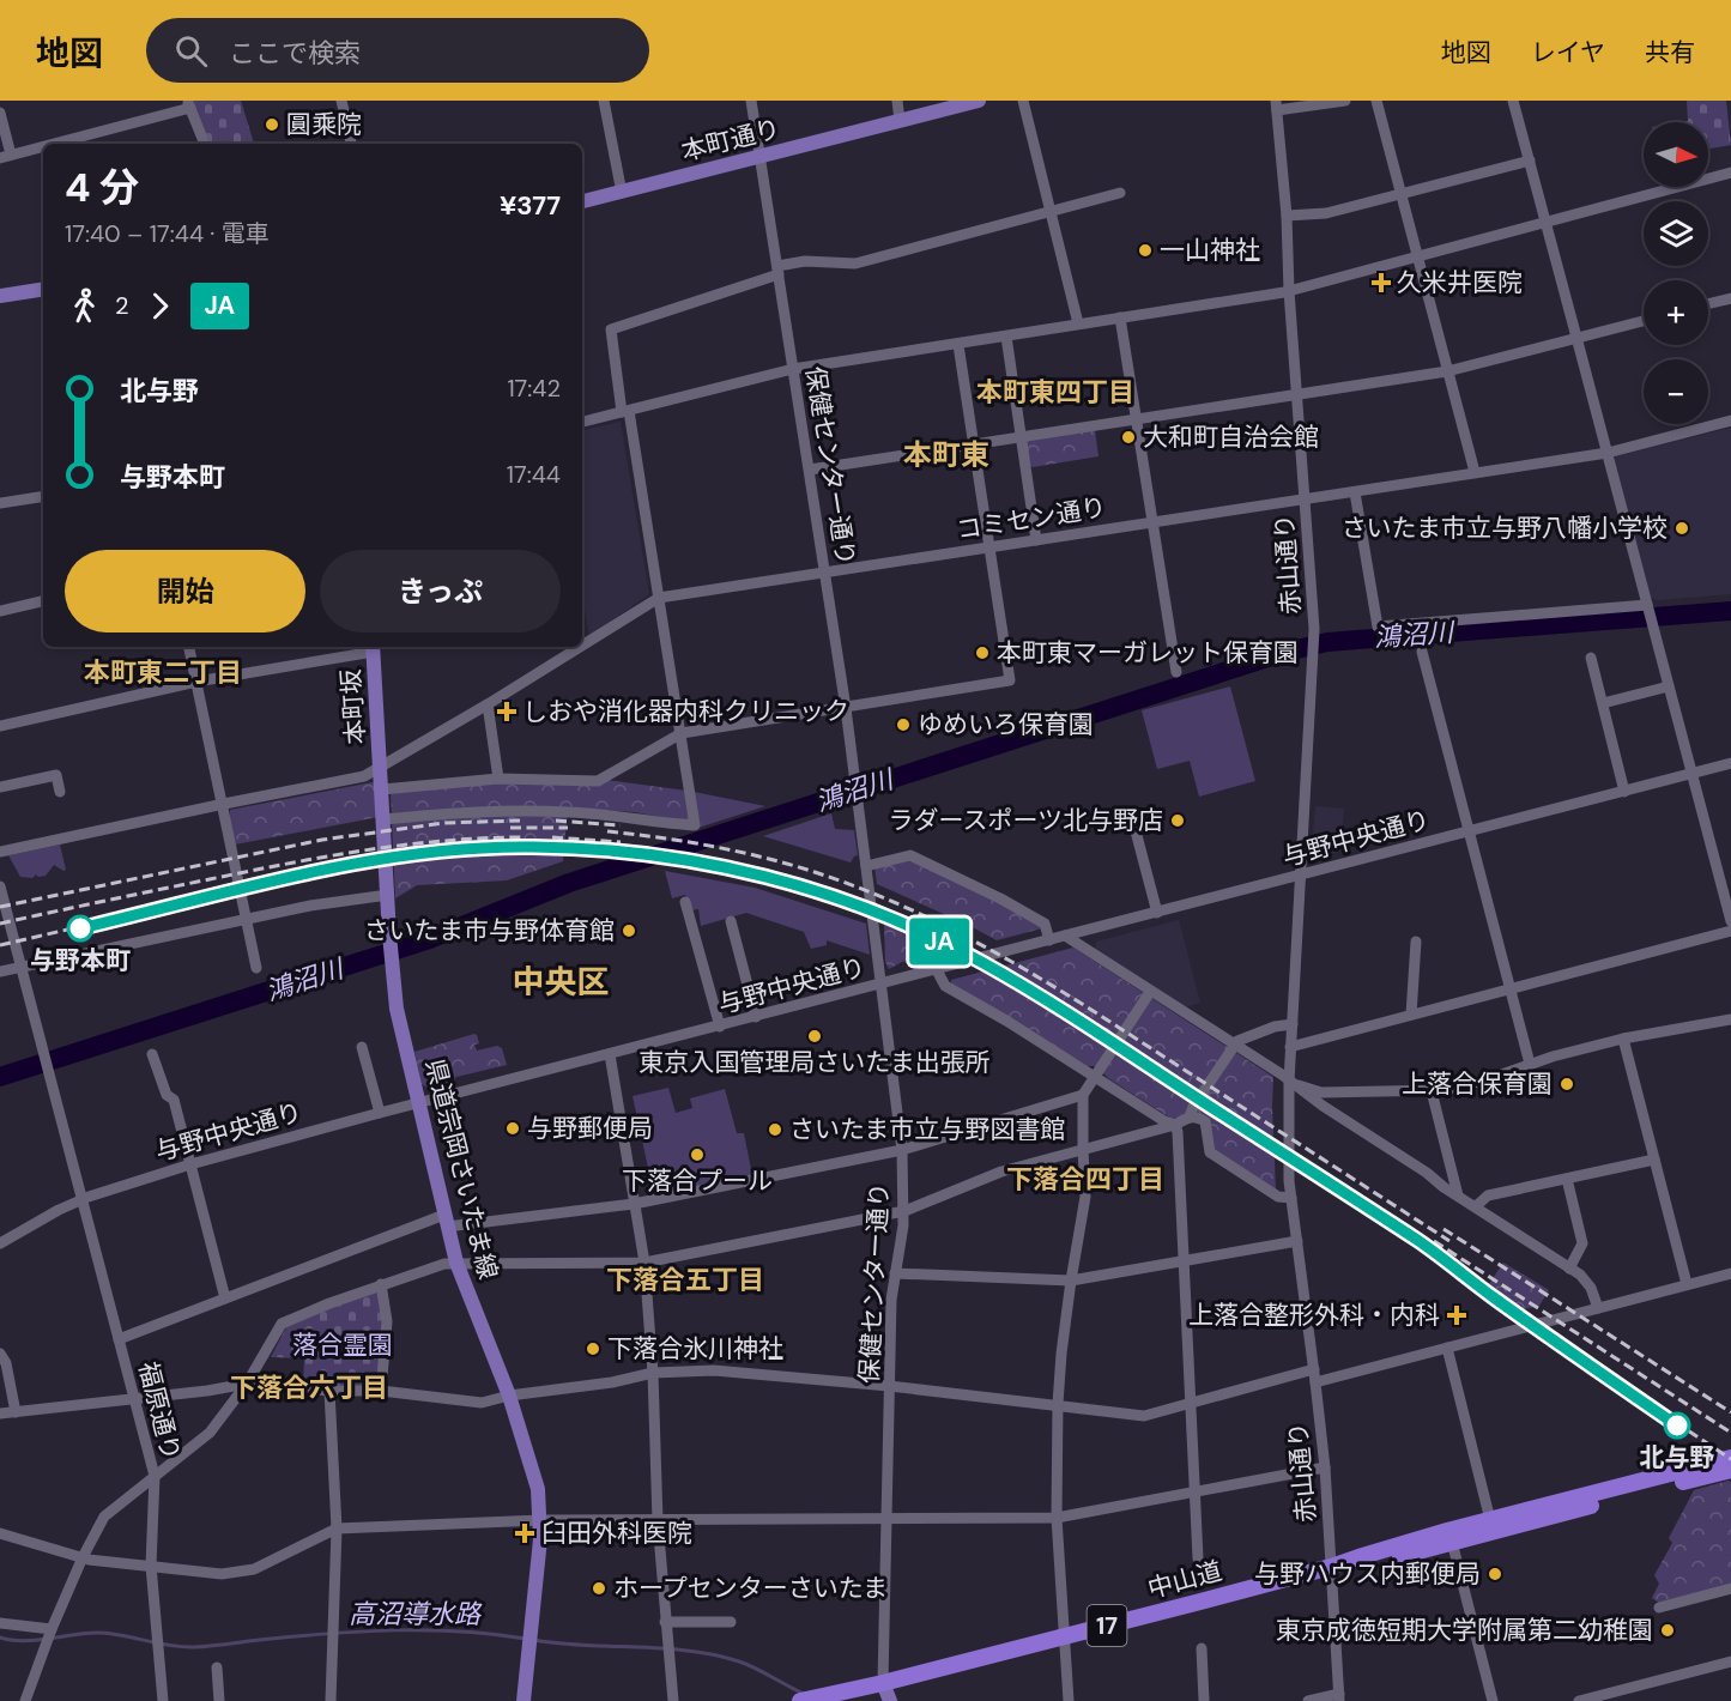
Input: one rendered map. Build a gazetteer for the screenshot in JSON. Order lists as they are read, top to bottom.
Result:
{
  "streets": {
    "highway": ["中山道", "17"],
    "main road": ["本町通り", "本町坂", "県道宗岡さいたま線"],
    "street": [
      "保健センター通り",
      "コミセン通り",
      "赤山通り",
      "与野中央通り",
      "福原通り"
    ]
  },
  "crossings": [
    ["本町通り", "保健センター通り"],
    ["保健センター通り", "コミセン通り"],
    ["保健センター通り", "与野中央通り"],
    ["保健センター通り", "中山道"],
    ["保健センター通り", "17"],
    ["コミセン通り", "赤山通り"],
    ["コミセン通り", "本町坂"],
    ["コミセン通り", "県道宗岡さいたま線"],
    ["赤山通り", "与野中央通り"],
    ["赤山通り", "中山道"],
    ["本町坂", "県道宗岡さいたま線"],
    ["与野中央通り", "県道宗岡さいたま線"],
    ["与野中央通り", "福原通り"],
    ["中山道", "17"]
  ],
  "districts": [
    "本町東四丁目",
    "本町東",
    "本町東二丁目",
    "中央区",
    "下落合四丁目",
    "下落合五丁目",
    "下落合六丁目"
  ],
  "water": ["鴻沼川", "高沼導水路"],
  "parks": ["落合霊園"],
  "places": {
    "other": [
      "圓乘院",
      "一山神社",
      "大和町自治会館",
      "さいたま市立与野八幡小学校",
      "本町東マーガレット保育園",
      "ゆめいろ保育園",
      "ラダースポーツ北与野店",
      "与野本町",
      "さいたま市与野体育館",
      "東京入国管理局さいたま出張所",
      "上落合保育園",
      "与野郵便局",
      "さいたま市立与野図書館",
      "下落合プール",
      "下落合氷川神社",
      "北与野",
      "与野ハウス内郵便局",
      "ホープセンターさいたま",
      "東京成徳短期大学附属第二幼稚園"
    ],
    "health": [
      "久米井医院",
      "しおや消化器内科クリニック",
      "上落合整形外科・内科",
      "臼田外科医院"
    ]
  },
  "north": "right",
  "page": {
    "header": "地図",
    "search": "ここで検索",
    "nav": ["地図", "レイヤ", "共有"],
    "on_map": "JA",
    "map_buttons": ["+", "−"],
    "heading": ["4 分", "17:40 – 17:44 · 電車", "¥377"],
    "legs": ["2", "JA"],
    "list": [
      {
        "name": "北与野",
        "value": "17:42"
      },
      {
        "name": "与野本町",
        "value": "17:44"
      }
    ],
    "buttons": ["開始", "きっぷ"]
  }
}
